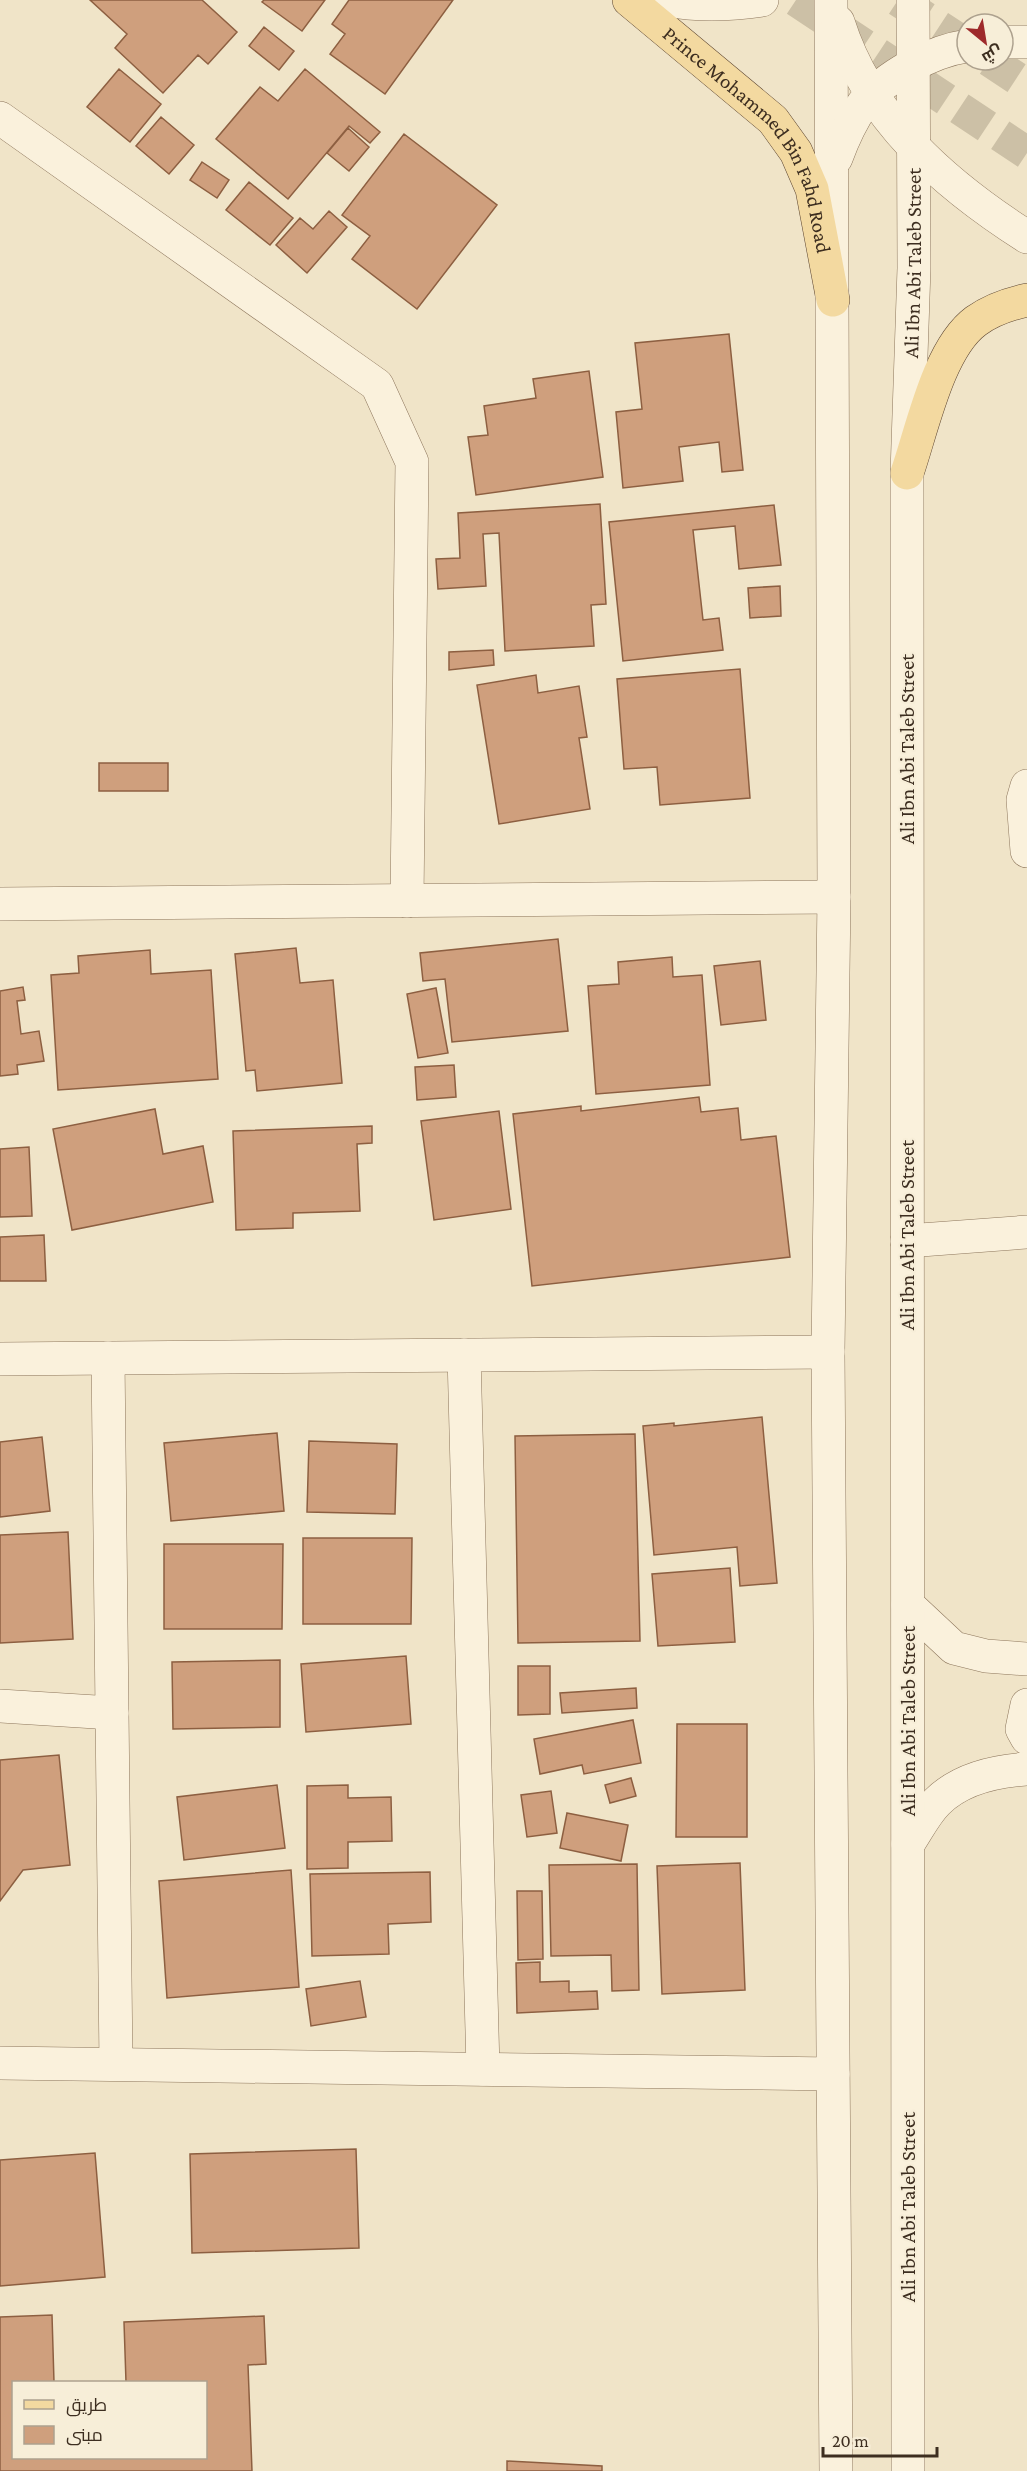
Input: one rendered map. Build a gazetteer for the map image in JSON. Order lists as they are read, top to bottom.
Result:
{
  "streets": {
    "main road": ["Prince Mohammed Bin Fahd Road"],
    "street": ["Ali Ibn Abi Taleb Street"]
  },
  "legend": ["طريق", "مبنى"],
  "scale_bar": "20 m",
  "north": "bottom right"
}
